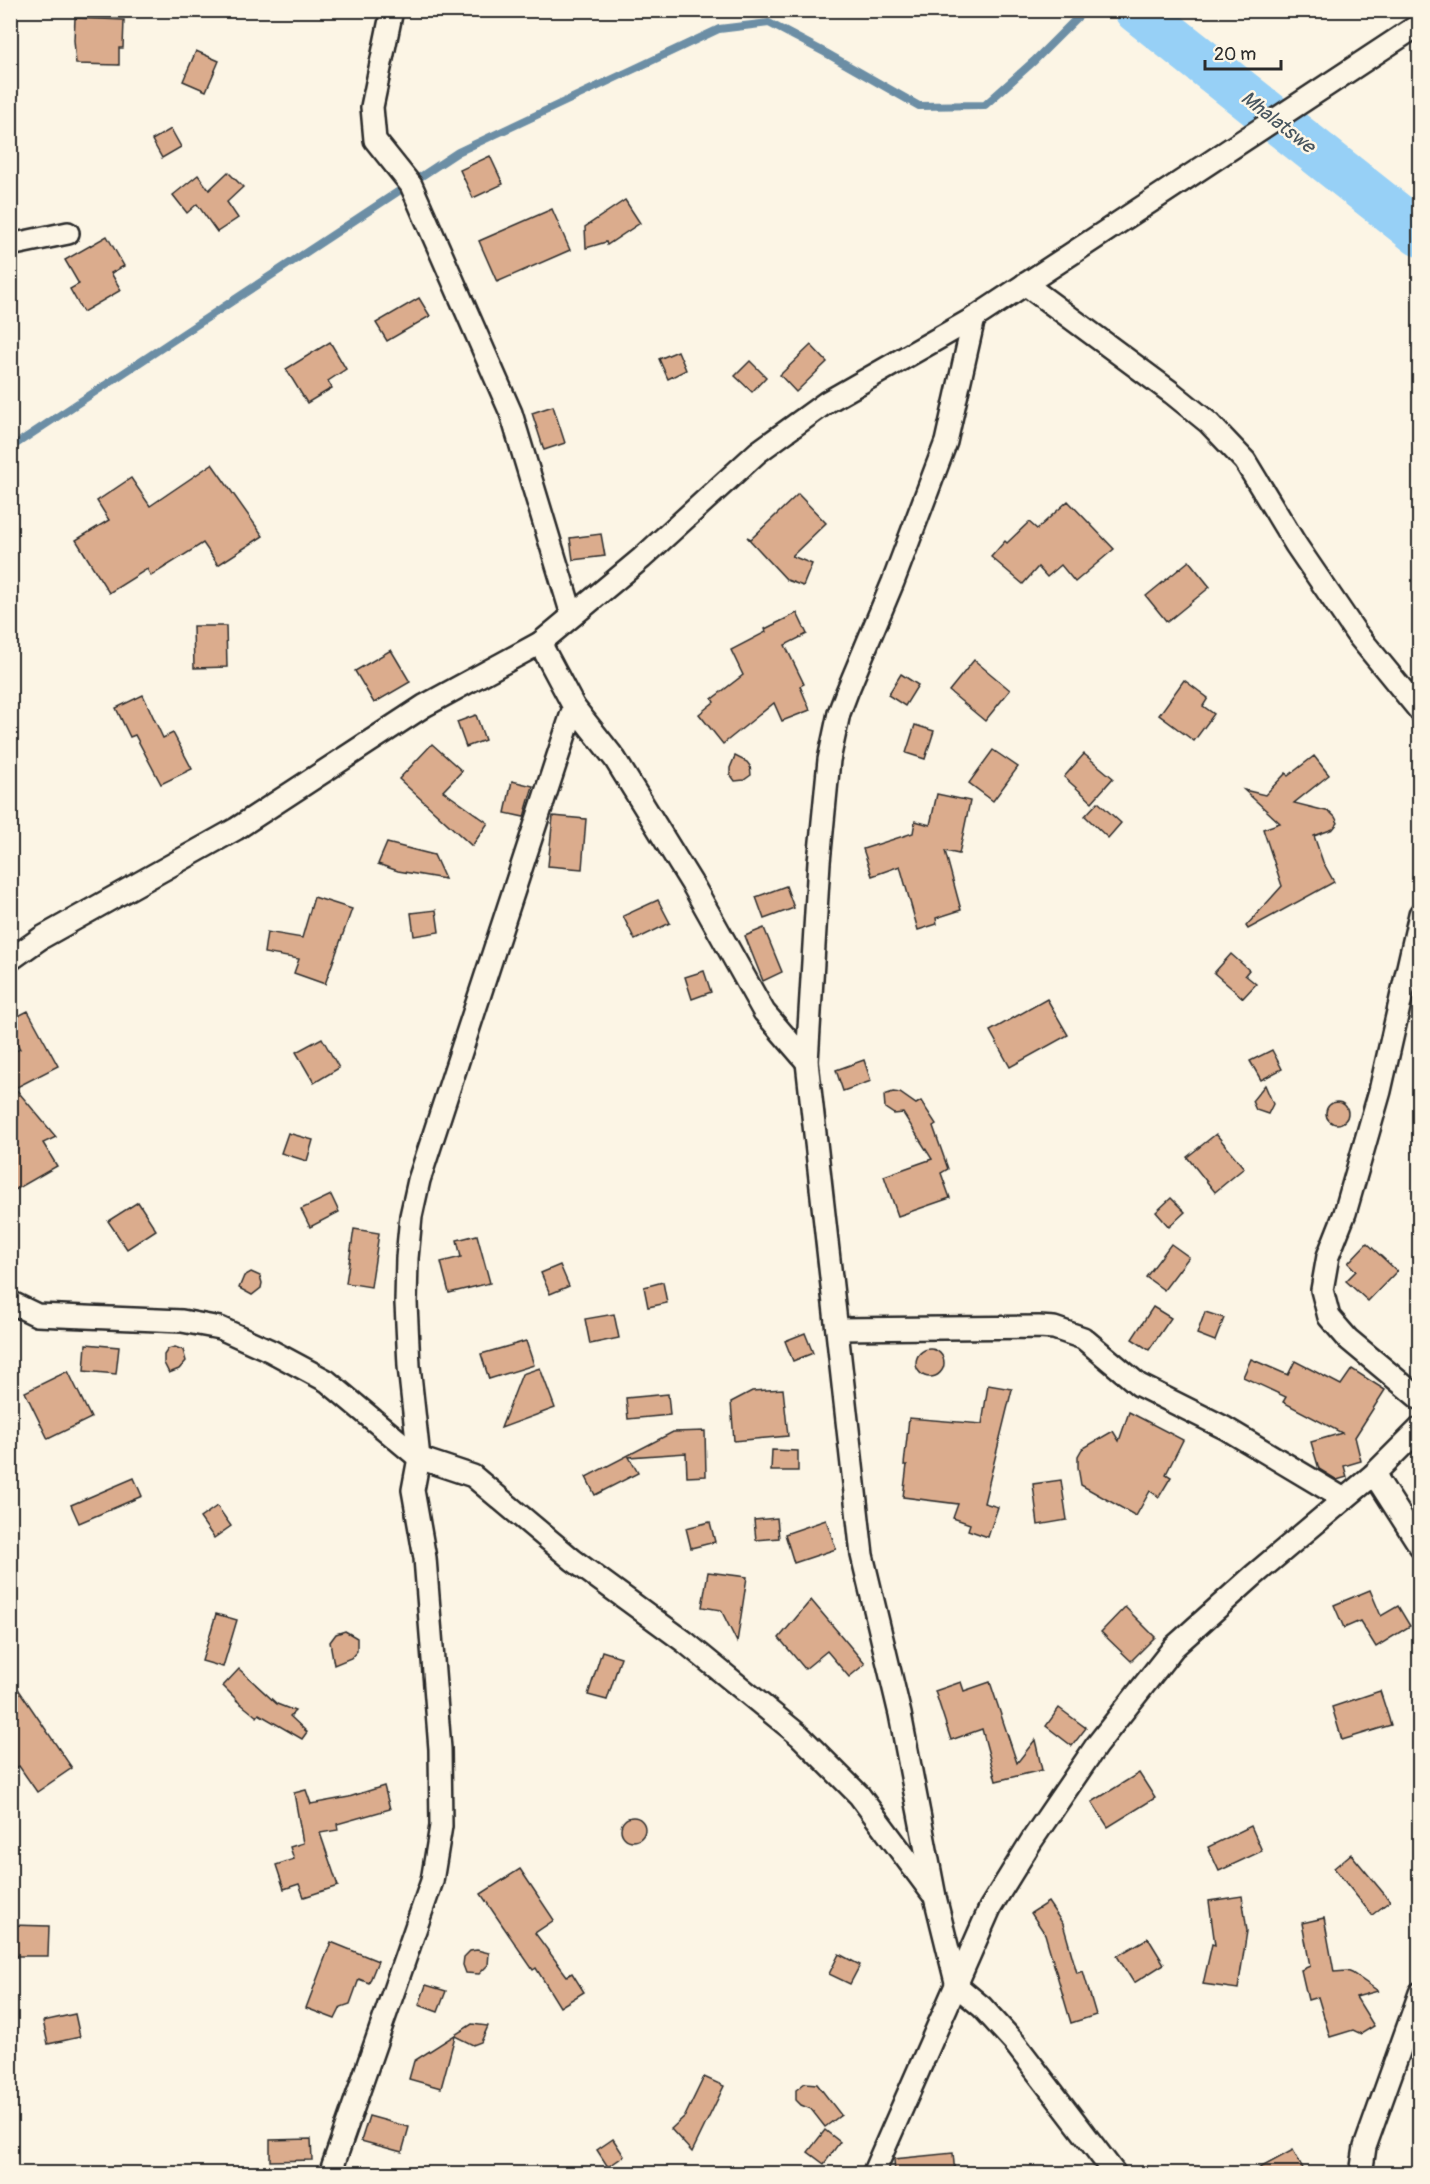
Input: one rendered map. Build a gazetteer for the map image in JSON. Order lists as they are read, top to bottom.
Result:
{
  "water": ["Mhalatswe"],
  "scale_bar": "20 m"
}
